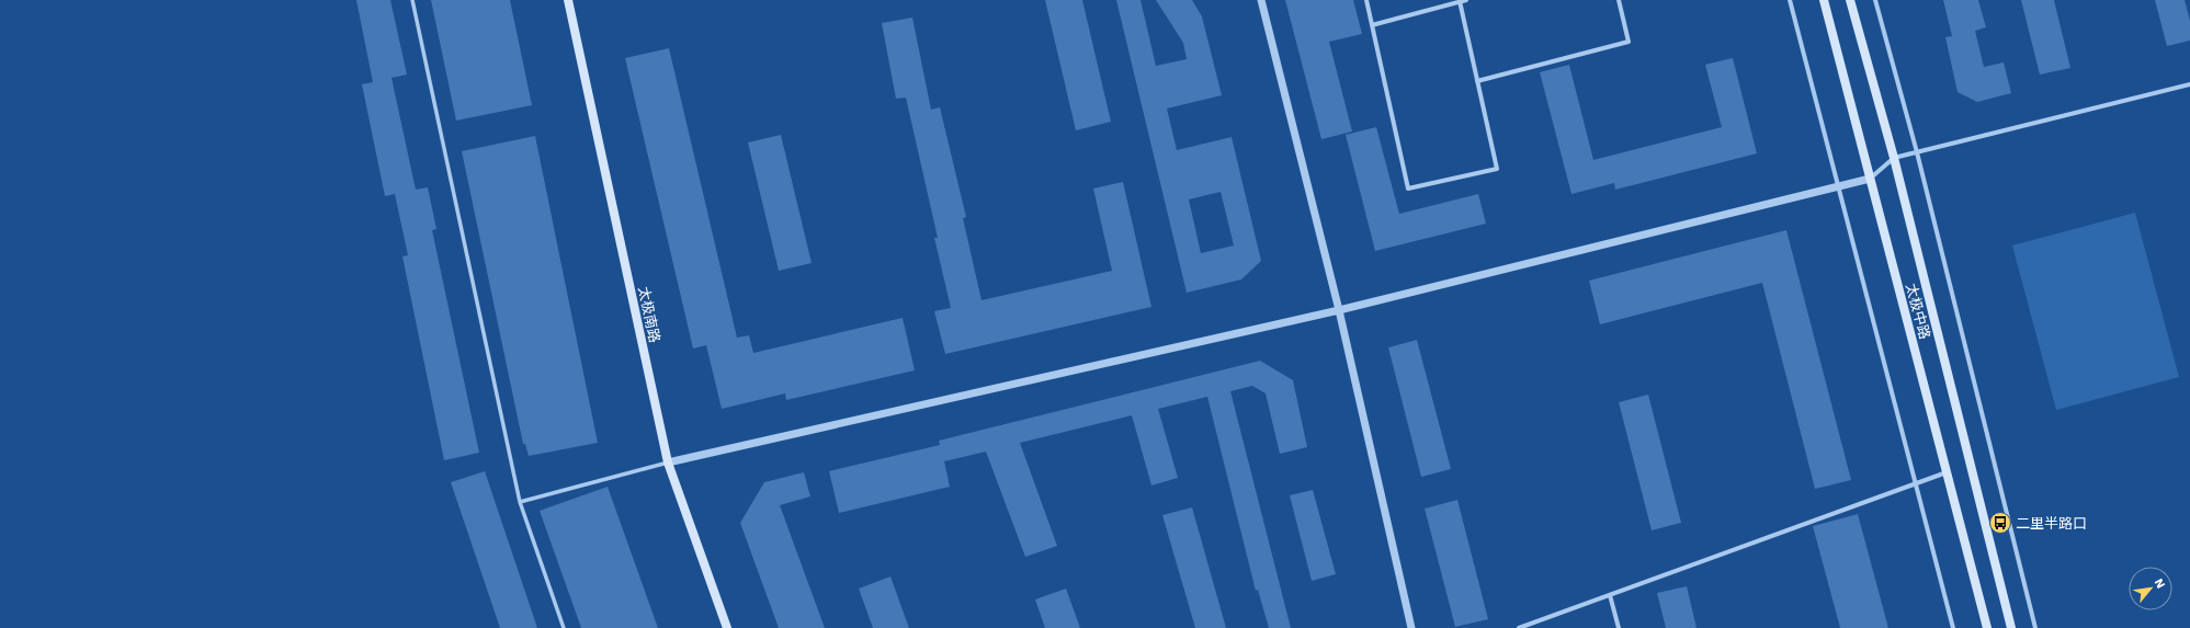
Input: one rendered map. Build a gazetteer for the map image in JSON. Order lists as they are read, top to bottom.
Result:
{
  "streets": {
    "main road": ["太极中路", "太极南路"]
  },
  "places": {
    "bus stop": ["二里半路口"]
  },
  "north": "top right"
}
